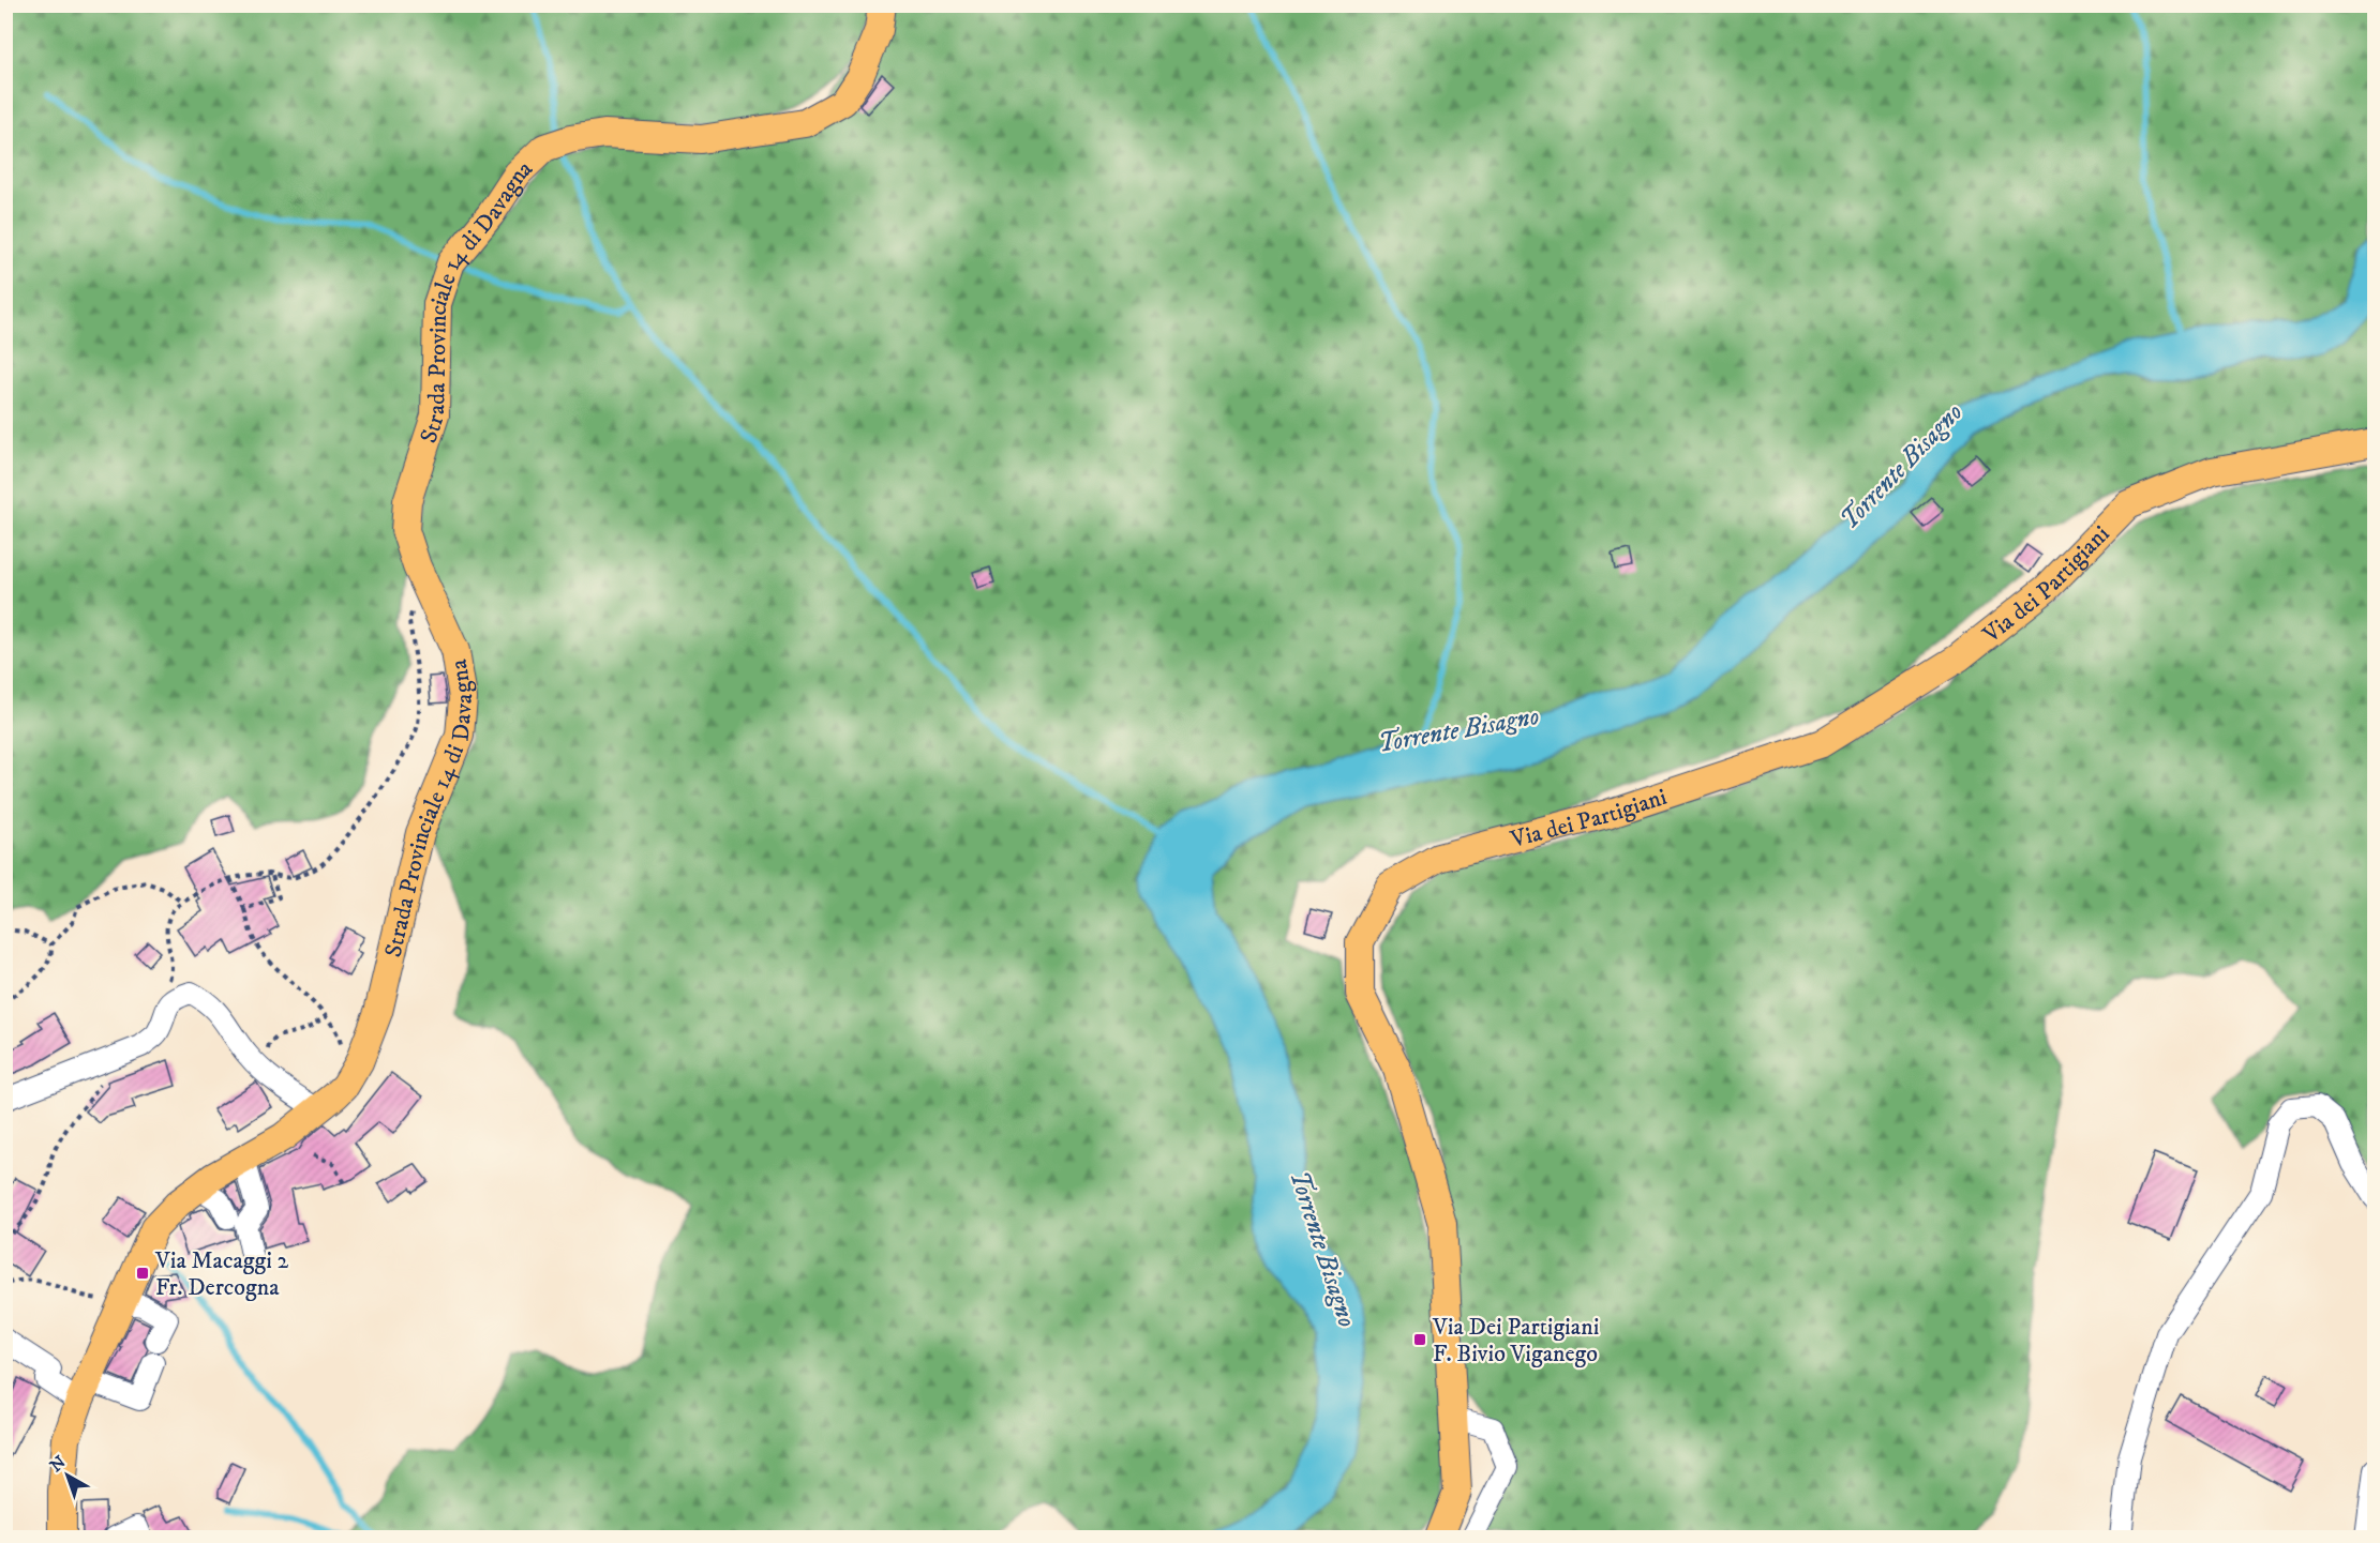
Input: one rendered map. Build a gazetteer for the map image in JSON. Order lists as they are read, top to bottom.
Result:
{
  "streets": {
    "main road": ["Strada Provinciale 14 di Davagna", "Via dei Partigiani"]
  },
  "water": ["Torrente Bisagno"],
  "places": {
    "transit": ["Via Macaggi 2 Fr. Dercogna", "Via Dei Partigiani F. Bivio Viganego"]
  },
  "north": "top left"
}
